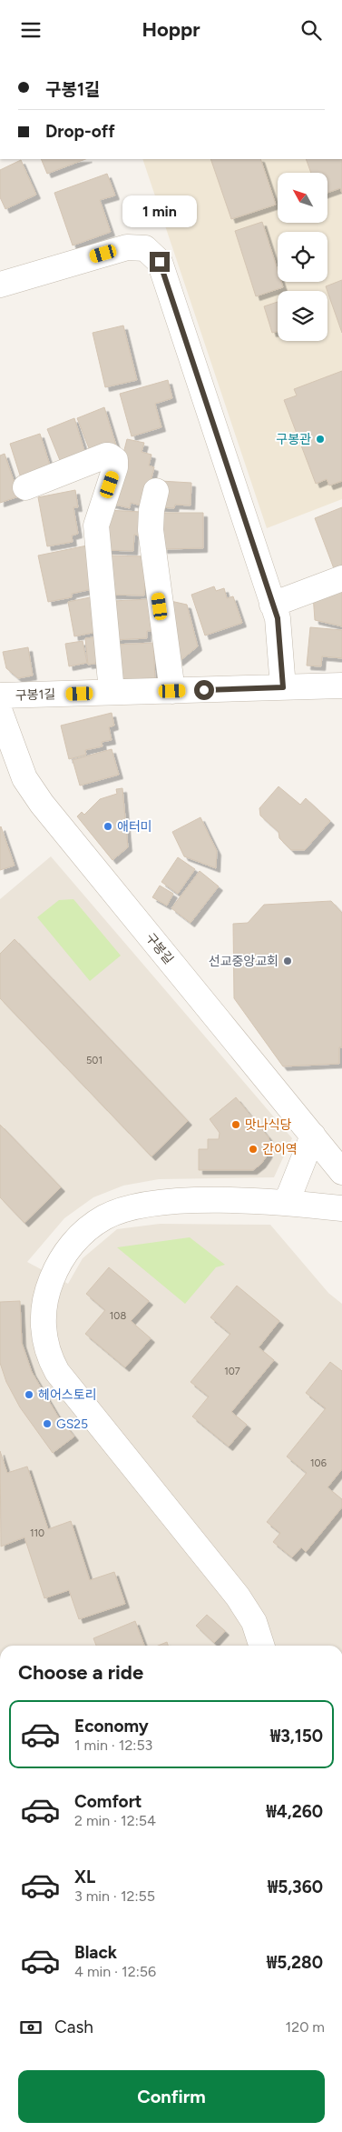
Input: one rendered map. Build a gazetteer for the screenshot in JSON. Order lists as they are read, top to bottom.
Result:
{
  "streets": {
    "street": ["구봉1길", "구봉길"]
  },
  "places": [
    "구봉관",
    "애터미",
    "선교중앙교회",
    "맛나식당",
    "간이역",
    "헤어스토리",
    "GS25"
  ],
  "house_numbers": [
    "501",
    "108",
    "107",
    "106",
    "110"
  ],
  "north": "top left",
  "page": {
    "header": "Hoppr",
    "banner": ["구봉1길", "Drop-off"],
    "bubble": "1 min",
    "heading": "Choose a ride",
    "list": [
      {
        "name": "Economy",
        "note": "1 min · 12:53",
        "value": "₩3,150"
      },
      {
        "name": "Comfort",
        "note": "2 min · 12:54",
        "value": "₩4,260"
      },
      {
        "name": "XL",
        "note": "3 min · 12:55",
        "value": "₩5,360"
      },
      {
        "name": "Black",
        "note": "4 min · 12:56",
        "value": "₩5,280"
      }
    ],
    "pay": ["Cash", "120 m"],
    "buttons": "Confirm"
  }
}
